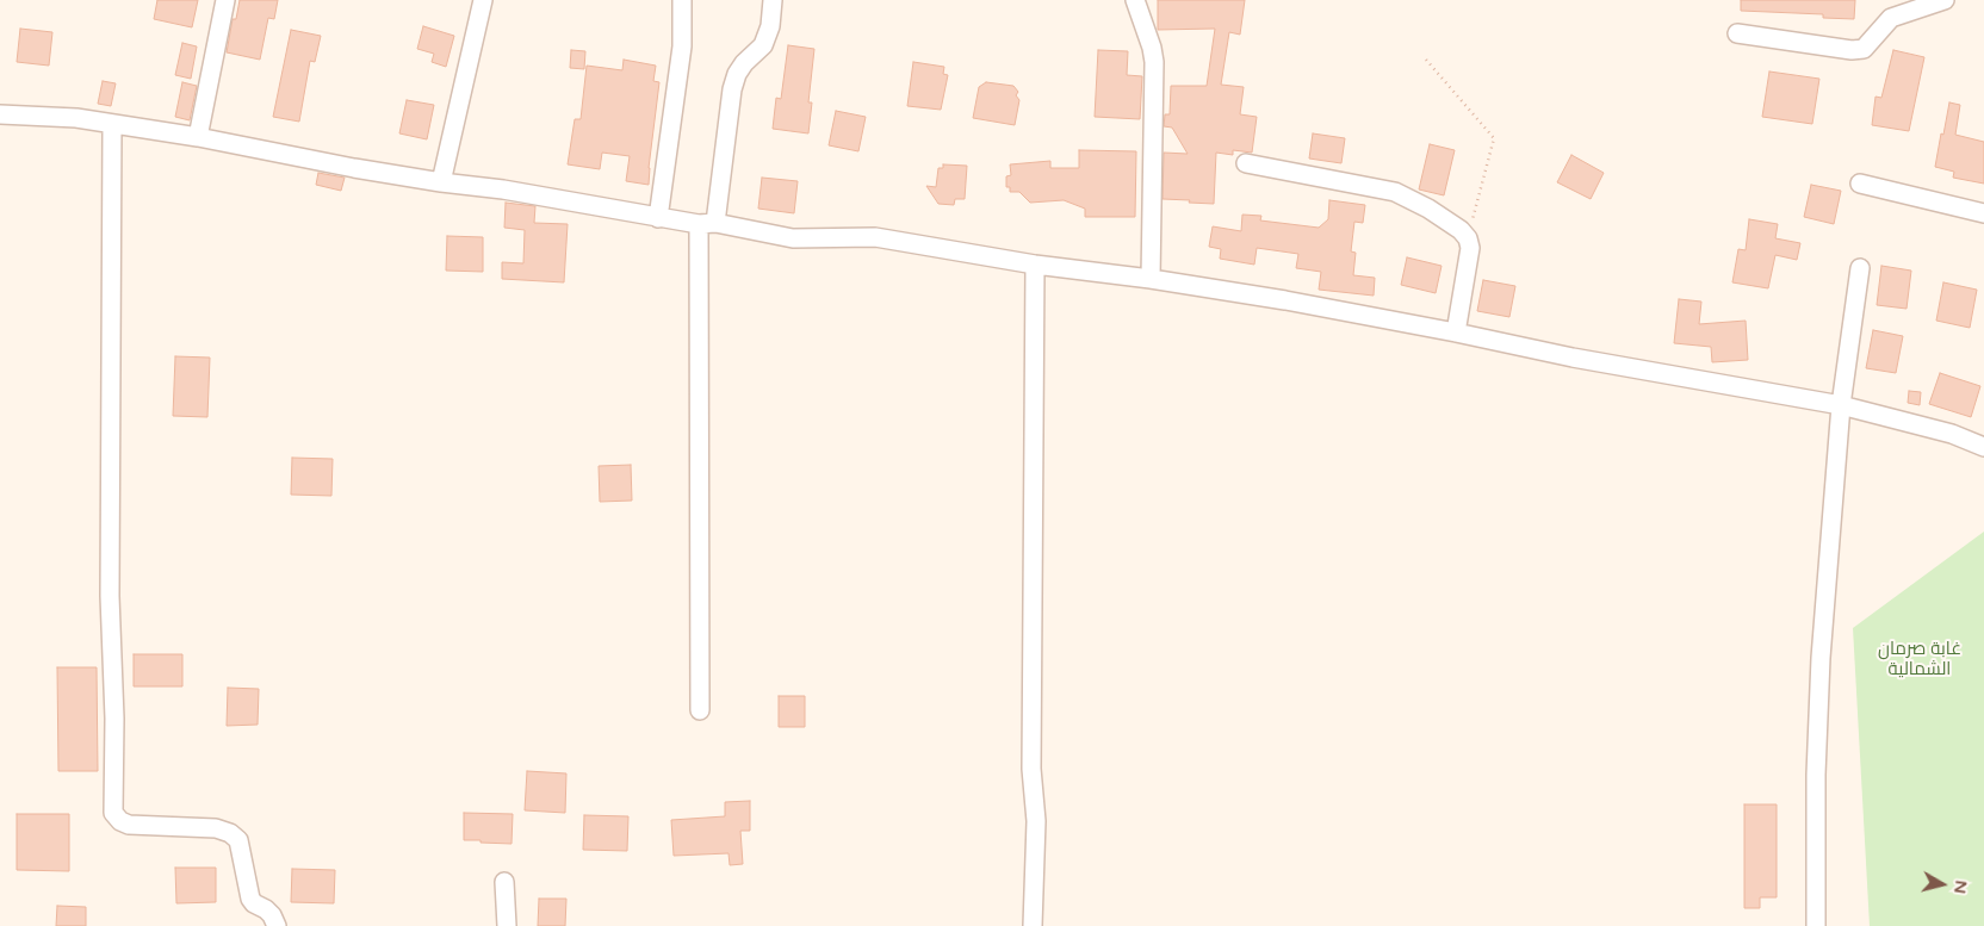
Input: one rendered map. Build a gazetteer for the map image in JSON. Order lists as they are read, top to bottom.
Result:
{
  "parks": ["غابة صرمان الشمالية"],
  "north": "right"
}
